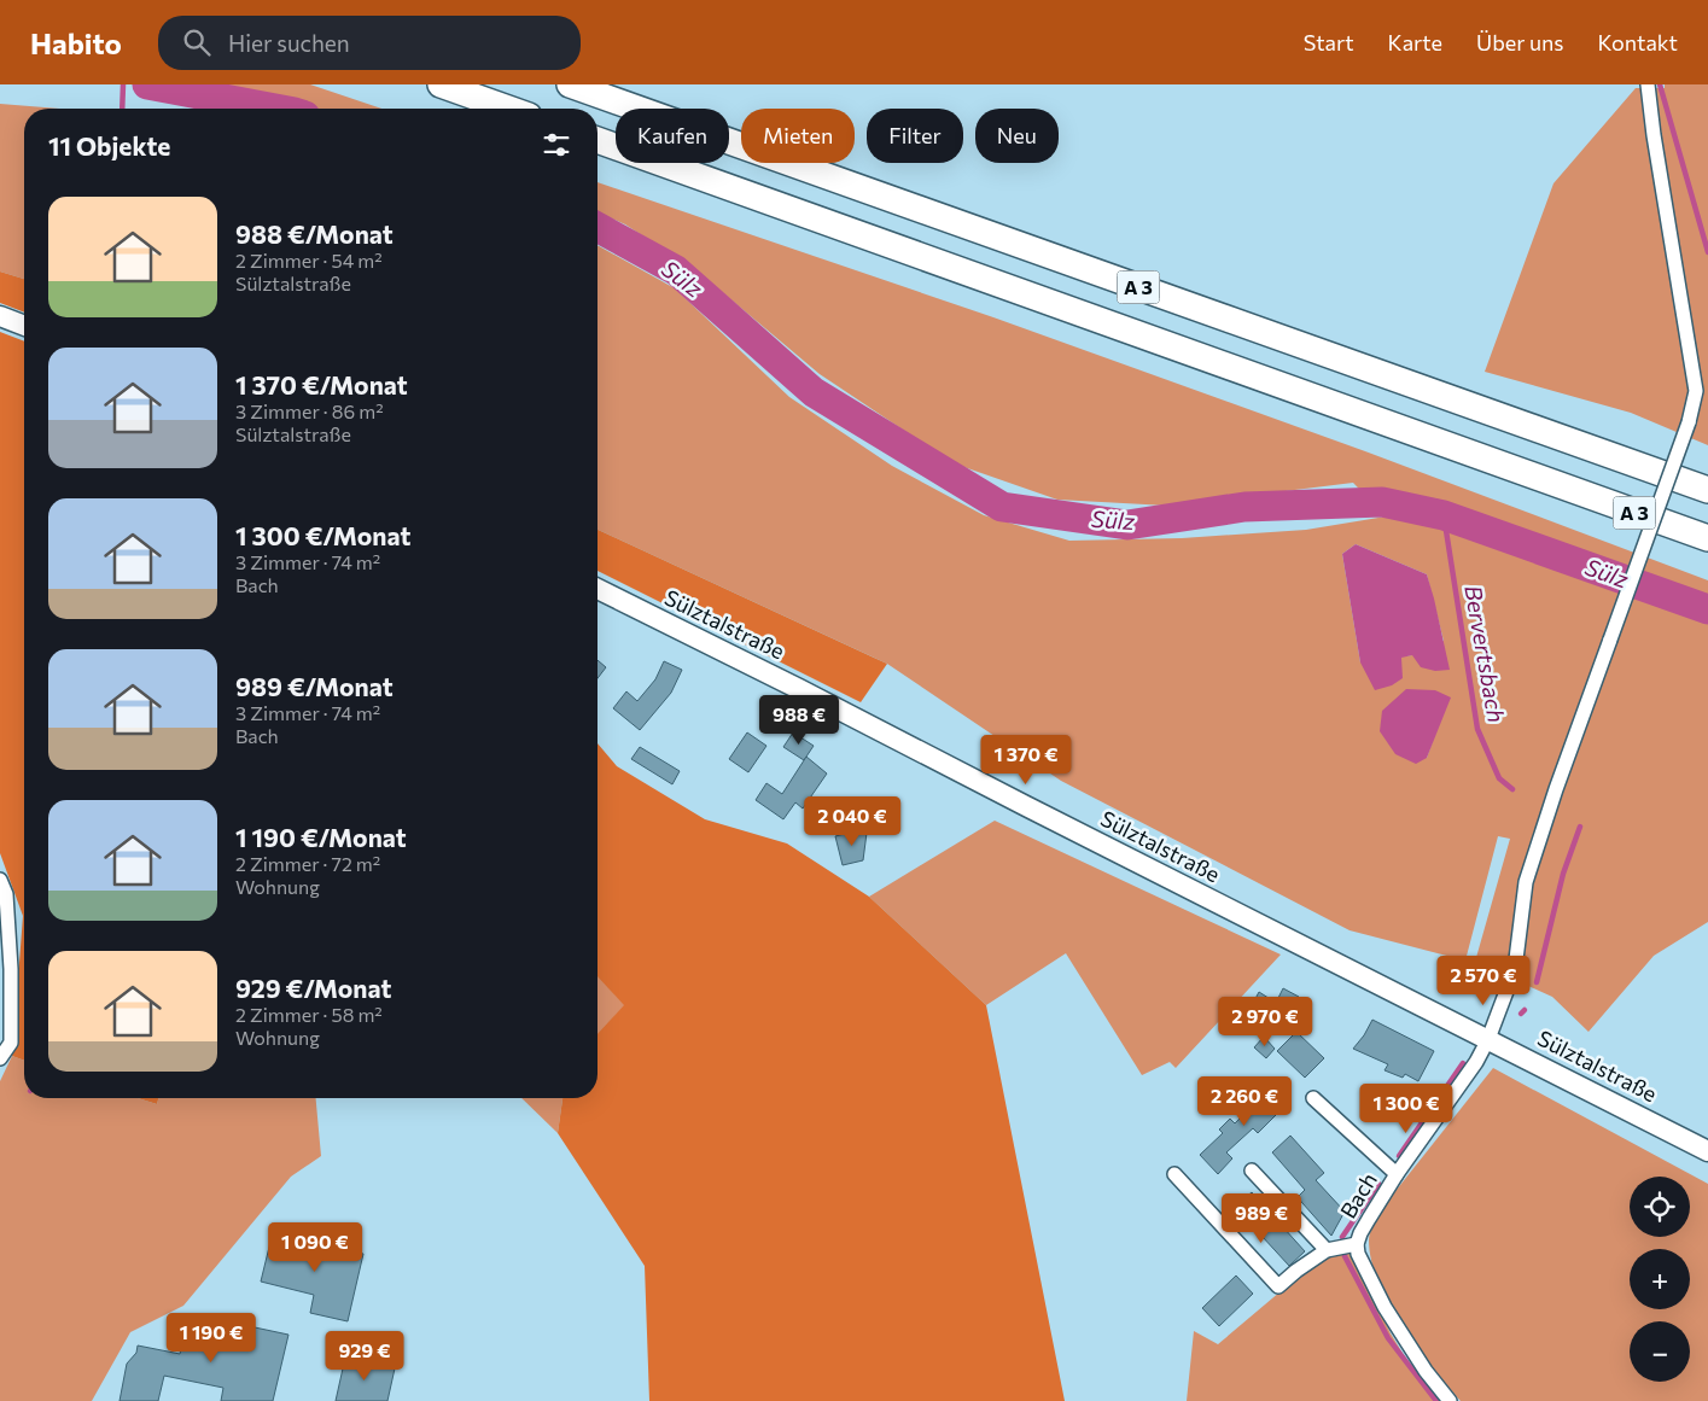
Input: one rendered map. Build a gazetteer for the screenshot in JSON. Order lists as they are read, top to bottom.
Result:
{
  "streets": {
    "highway": ["A 3"],
    "main road": ["Sülztalstraße"],
    "street": ["Bach"]
  },
  "crossings": [
    ["Sülztalstraße", "Bach"]
  ],
  "water": ["Sülz", "Bervertsbach"],
  "page": {
    "header": "Habito",
    "search": "Hier suchen",
    "nav": [
      "Start",
      "Karte",
      "Über uns",
      "Kontakt"
    ],
    "chip": [
      "Kaufen",
      "Mieten",
      "Filter",
      "Neu"
    ],
    "heading": "11 Objekte",
    "list": [
      {
        "name": "988 €/Monat",
        "note": "2 Zimmer · 54 m² · Sülztalstraße"
      },
      {
        "name": "1 370 €/Monat",
        "note": "3 Zimmer · 86 m² · Sülztalstraße"
      },
      {
        "name": "1 300 €/Monat",
        "note": "3 Zimmer · 74 m² · Bach"
      },
      {
        "name": "989 €/Monat",
        "note": "3 Zimmer · 74 m² · Bach"
      },
      {
        "name": "1 190 €/Monat",
        "note": "2 Zimmer · 72 m² · Wohnung"
      },
      {
        "name": "929 €/Monat",
        "note": "2 Zimmer · 58 m² · Wohnung"
      }
    ],
    "price": [
      "988 €",
      "1 370 €",
      "2 040 €",
      "2 570 €",
      "2 970 €",
      "2 260 €",
      "1 300 €",
      "989 €",
      "1 090 €",
      "1 190 €",
      "929 €"
    ],
    "map_buttons": ["+", "−"]
  }
}
